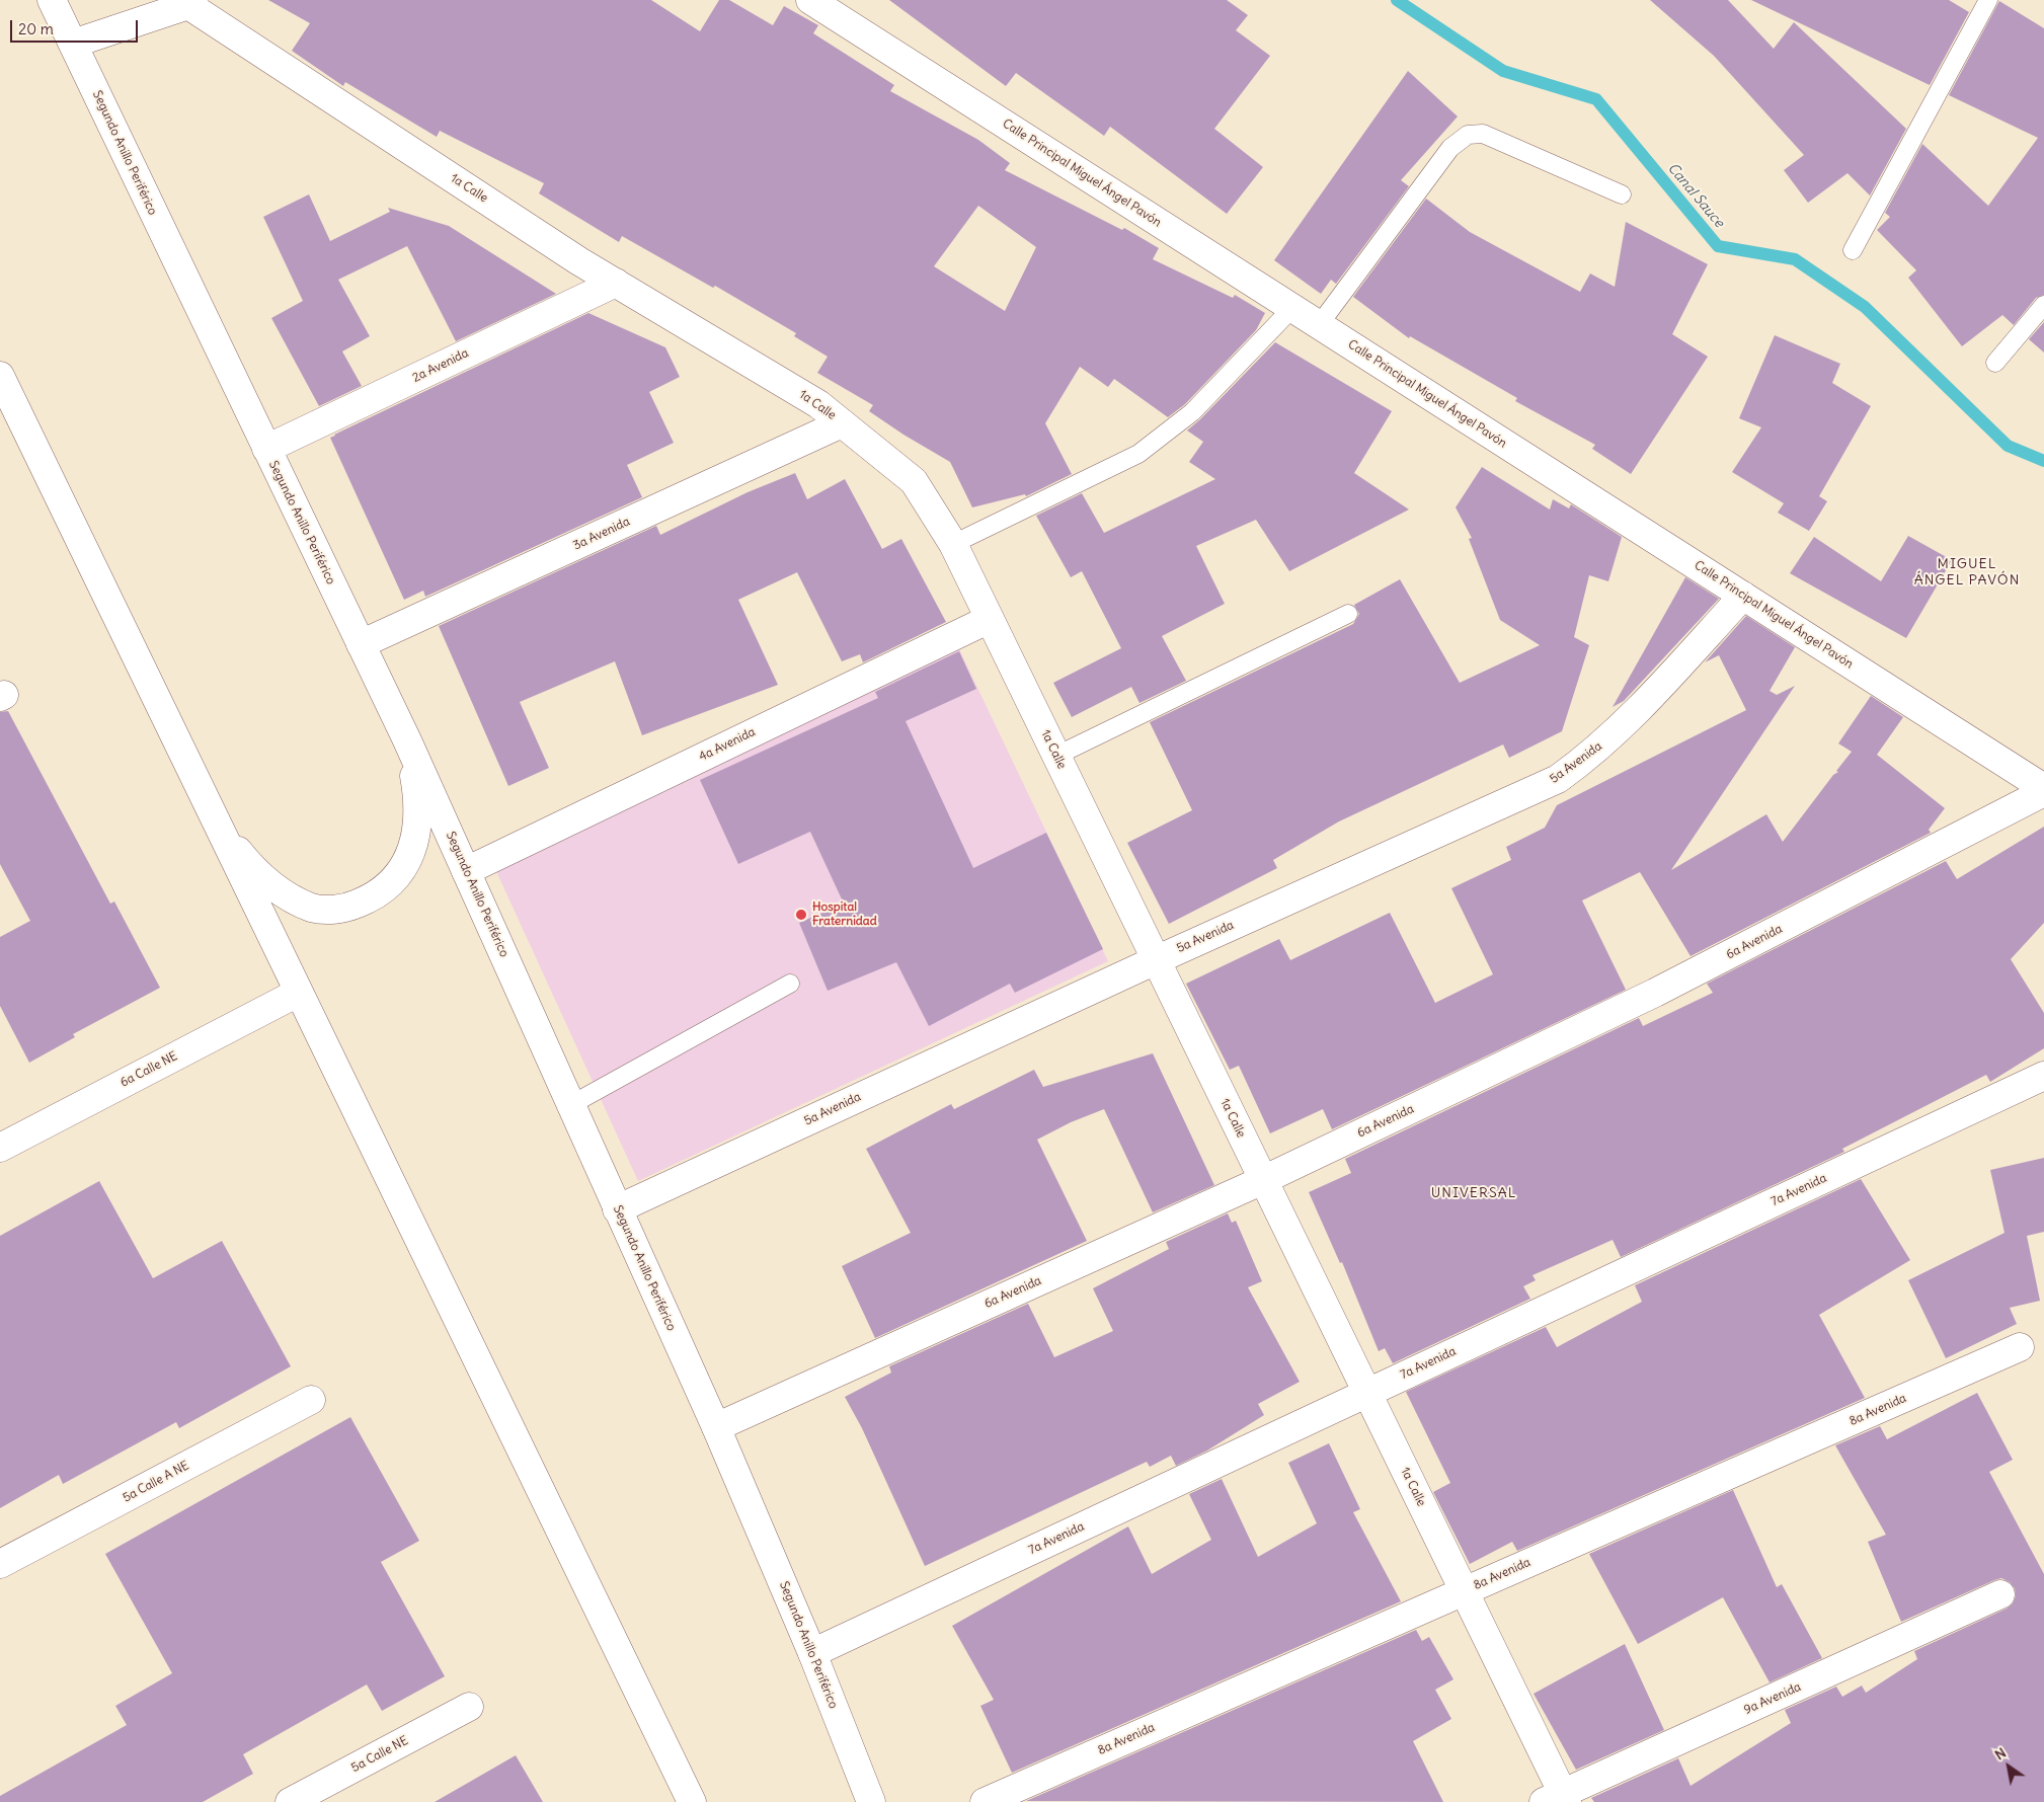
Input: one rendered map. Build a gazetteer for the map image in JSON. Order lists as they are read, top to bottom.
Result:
{
  "streets": {
    "street": [
      "Segundo Anillo Periférico",
      "Calle Principal Miguel Ángel Pavón",
      "1a Calle",
      "2a Avenida",
      "3a Avenida",
      "4a Avenida",
      "5a Avenida",
      "6a Avenida",
      "6a Calle NE",
      "7a Avenida",
      "8a Avenida",
      "5a Calle A NE",
      "9a Avenida",
      "5a Calle NE"
    ]
  },
  "crossings": [
    ["Segundo Anillo Periférico", "2a Avenida"],
    ["Segundo Anillo Periférico", "3a Avenida"],
    ["Segundo Anillo Periférico", "4a Avenida"],
    ["Segundo Anillo Periférico", "5a Avenida"],
    ["Segundo Anillo Periférico", "6a Avenida"],
    ["Segundo Anillo Periférico", "7a Avenida"],
    ["Calle Principal Miguel Ángel Pavón", "5a Avenida"],
    ["1a Calle", "2a Avenida"],
    ["1a Calle", "3a Avenida"],
    ["1a Calle", "4a Avenida"],
    ["1a Calle", "5a Avenida"],
    ["1a Calle", "6a Avenida"],
    ["1a Calle", "7a Avenida"],
    ["1a Calle", "8a Avenida"],
    ["1a Calle", "9a Avenida"]
  ],
  "districts": ["MIGUEL ÁNGEL PAVÓN", "UNIVERSAL"],
  "water": ["Canal Sauce"],
  "places": ["Hospital Fraternidad"],
  "scale_bar": "20 m",
  "north": "top left"
}
